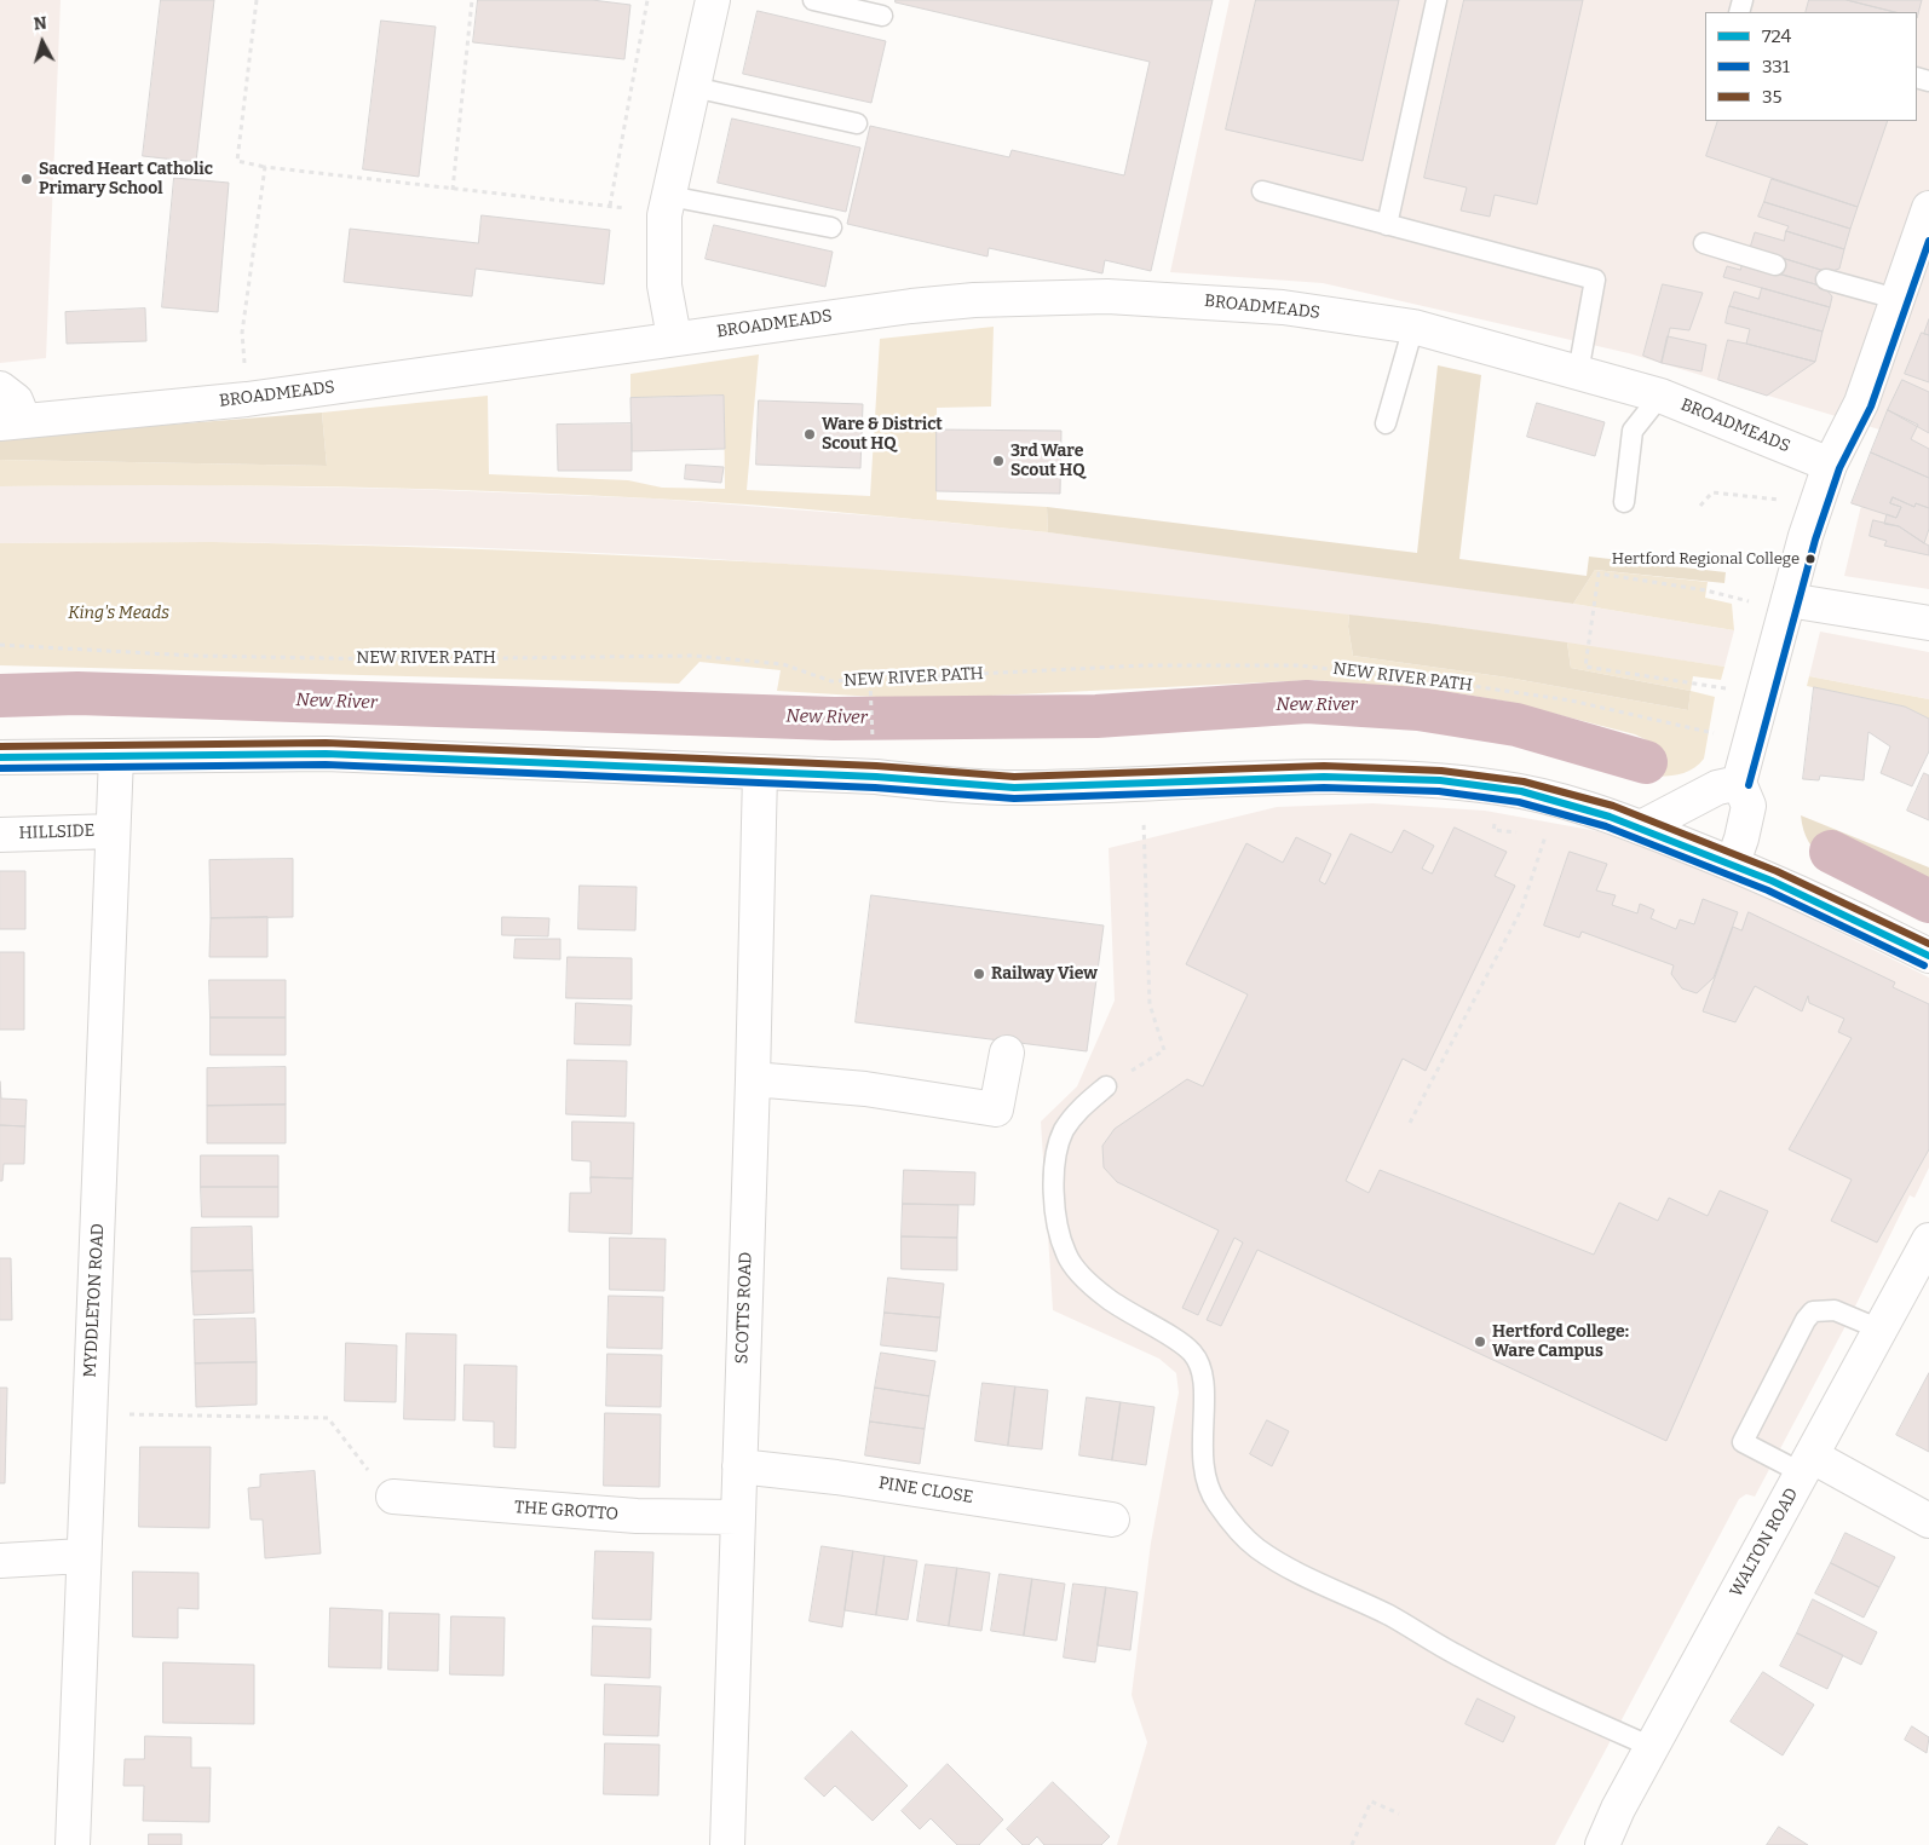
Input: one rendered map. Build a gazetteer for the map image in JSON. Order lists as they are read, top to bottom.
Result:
{
  "streets": {
    "street": [
      "BROADMEADS",
      "HILLSIDE",
      "MYDDLETON ROAD",
      "SCOTTS ROAD",
      "PINE CLOSE",
      "THE GROTTO",
      "WALTON ROAD"
    ],
    "path": ["NEW RIVER PATH"]
  },
  "crossings": [
    ["HILLSIDE", "MYDDLETON ROAD"],
    ["SCOTTS ROAD", "PINE CLOSE"],
    ["SCOTTS ROAD", "THE GROTTO"]
  ],
  "water": ["New River"],
  "parks": ["King's Meads"],
  "places": [
    "Sacred Heart Catholic Primary School",
    "Ware & District Scout HQ",
    "3rd Ware Scout HQ",
    "Hertford Regional College",
    "Railway View",
    "Hertford College: Ware Campus"
  ],
  "lines": ["transit line 331", "transit line 35", "transit line 724"],
  "legend": ["724", "331", "35"],
  "north": "top"
}
